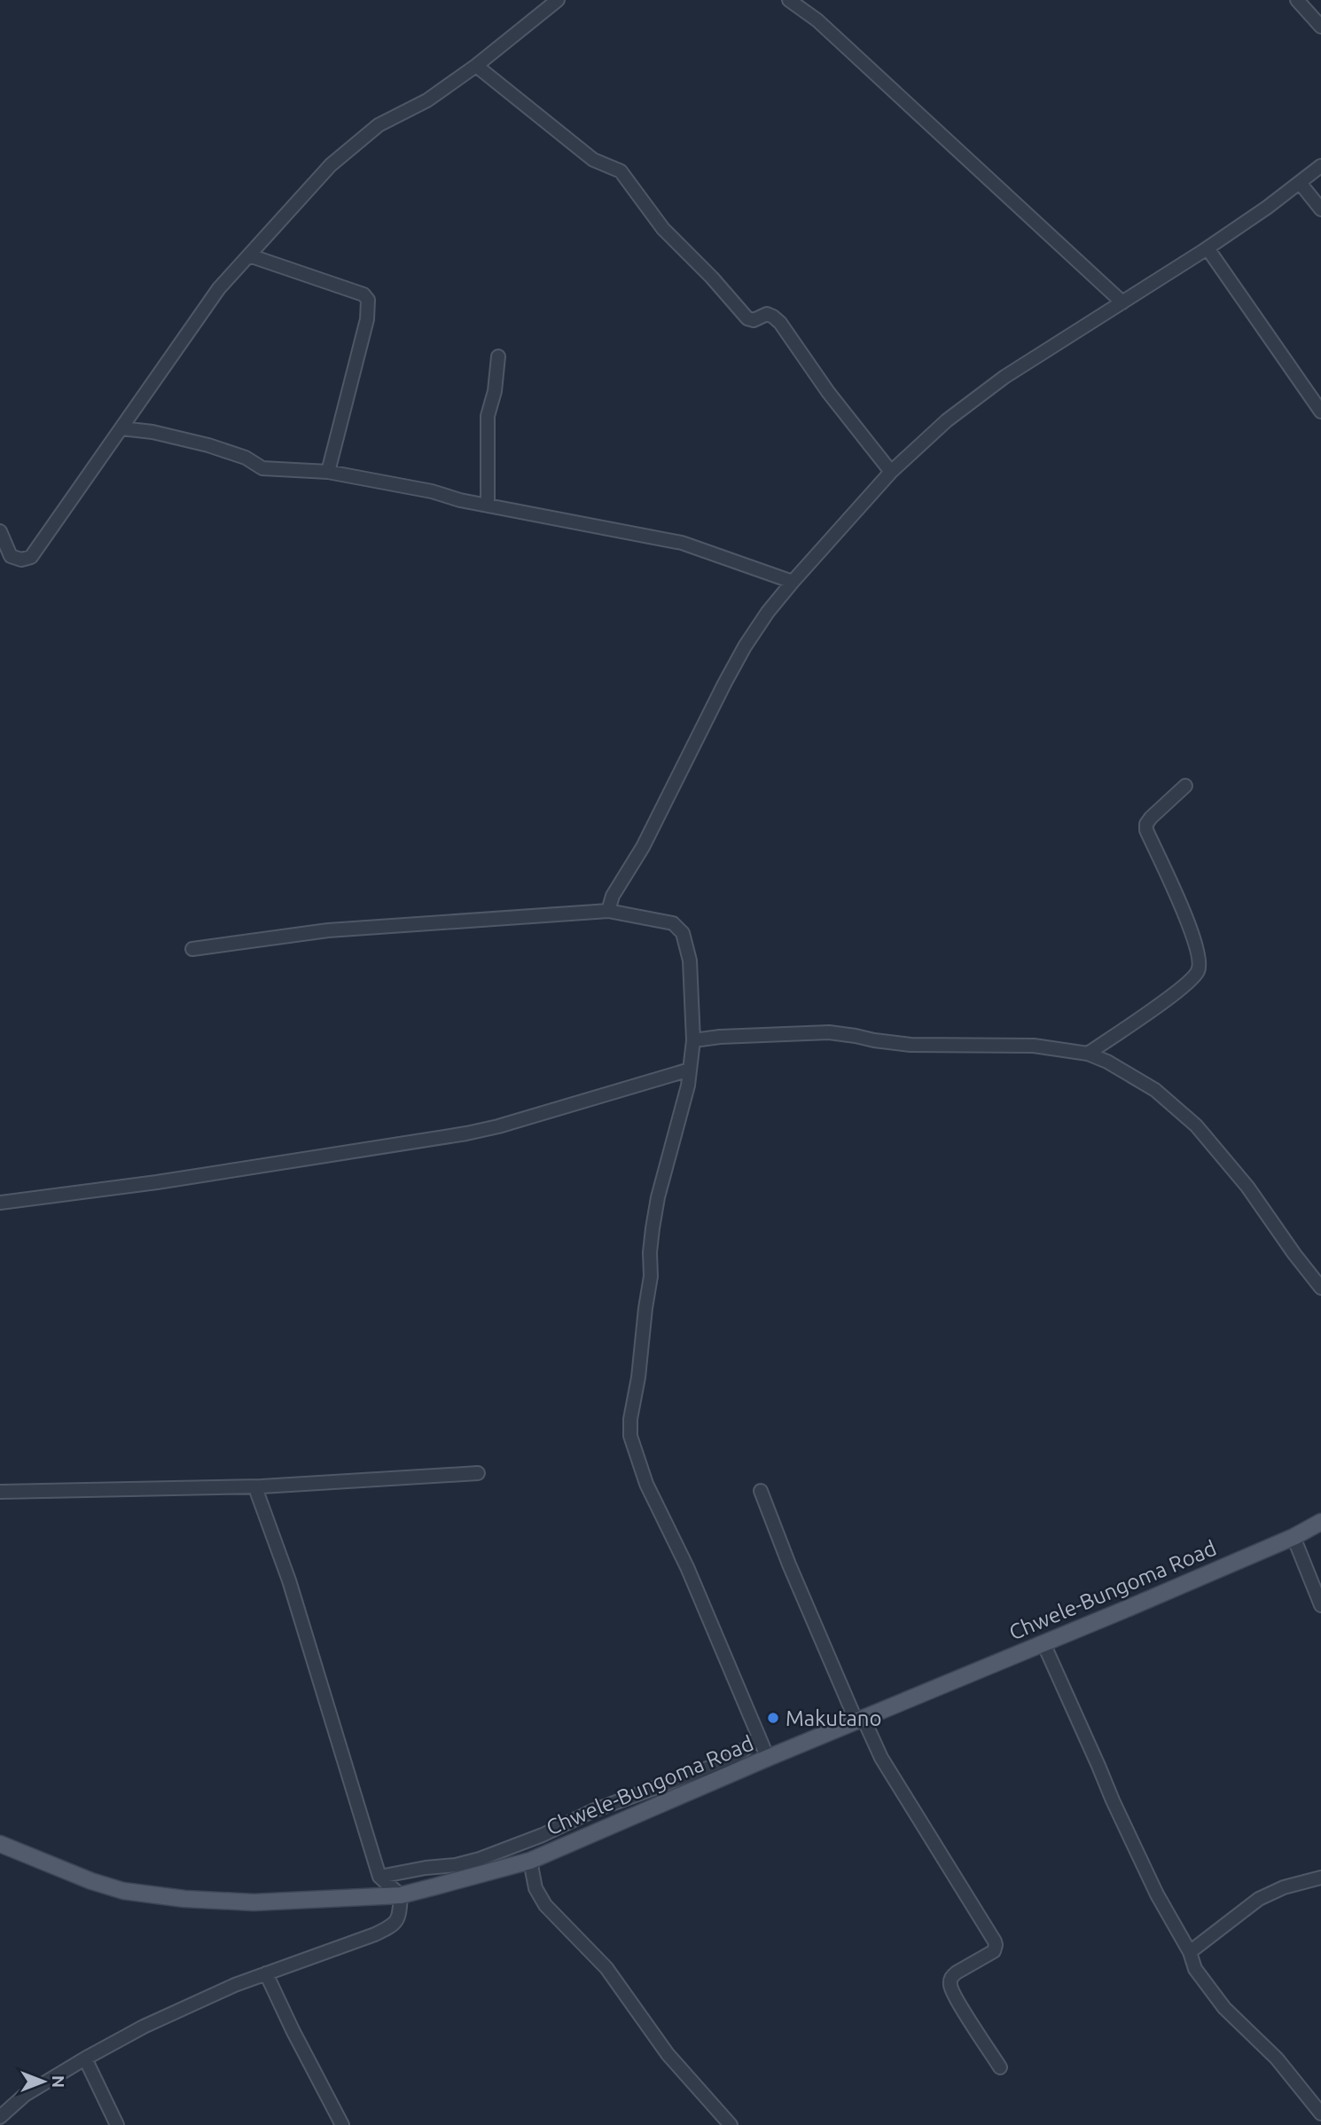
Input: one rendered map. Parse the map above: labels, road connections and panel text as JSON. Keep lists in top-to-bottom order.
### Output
{
  "streets": {
    "main road": ["Chwele-Bungoma Road"]
  },
  "places": ["Makutano"],
  "north": "right"
}
